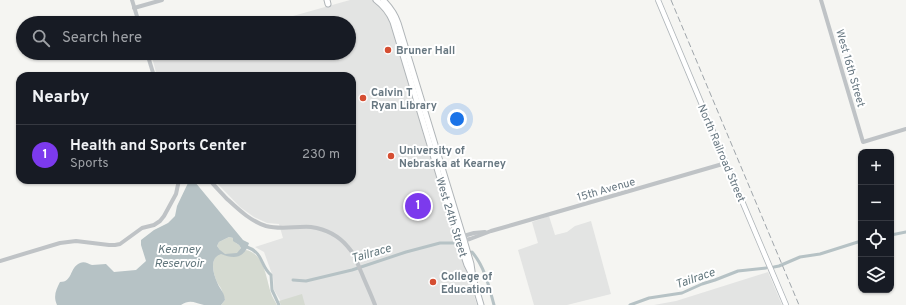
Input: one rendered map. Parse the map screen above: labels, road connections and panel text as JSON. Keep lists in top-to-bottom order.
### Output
{
  "streets": {
    "main road": ["North Railroad Street", "West 24th Street"],
    "street": ["West 16th Street", "15th Avenue"]
  },
  "crossings": [
    ["North Railroad Street", "15th Avenue"],
    ["15th Avenue", "West 24th Street"]
  ],
  "water": ["Kearney Reservoir", "Tailrace"],
  "places": [
    "Bruner Hall",
    "Calvin T Ryan Library",
    "University of Nebraska at Kearney",
    "College of Education"
  ],
  "page": {
    "search": "Search here",
    "heading": "Nearby",
    "list": [
      {
        "mark": "1",
        "name": "Health and Sports Center",
        "note": "Sports",
        "value": "230 m"
      }
    ],
    "map_buttons": ["+", "−"],
    "pins": "1"
  }
}
